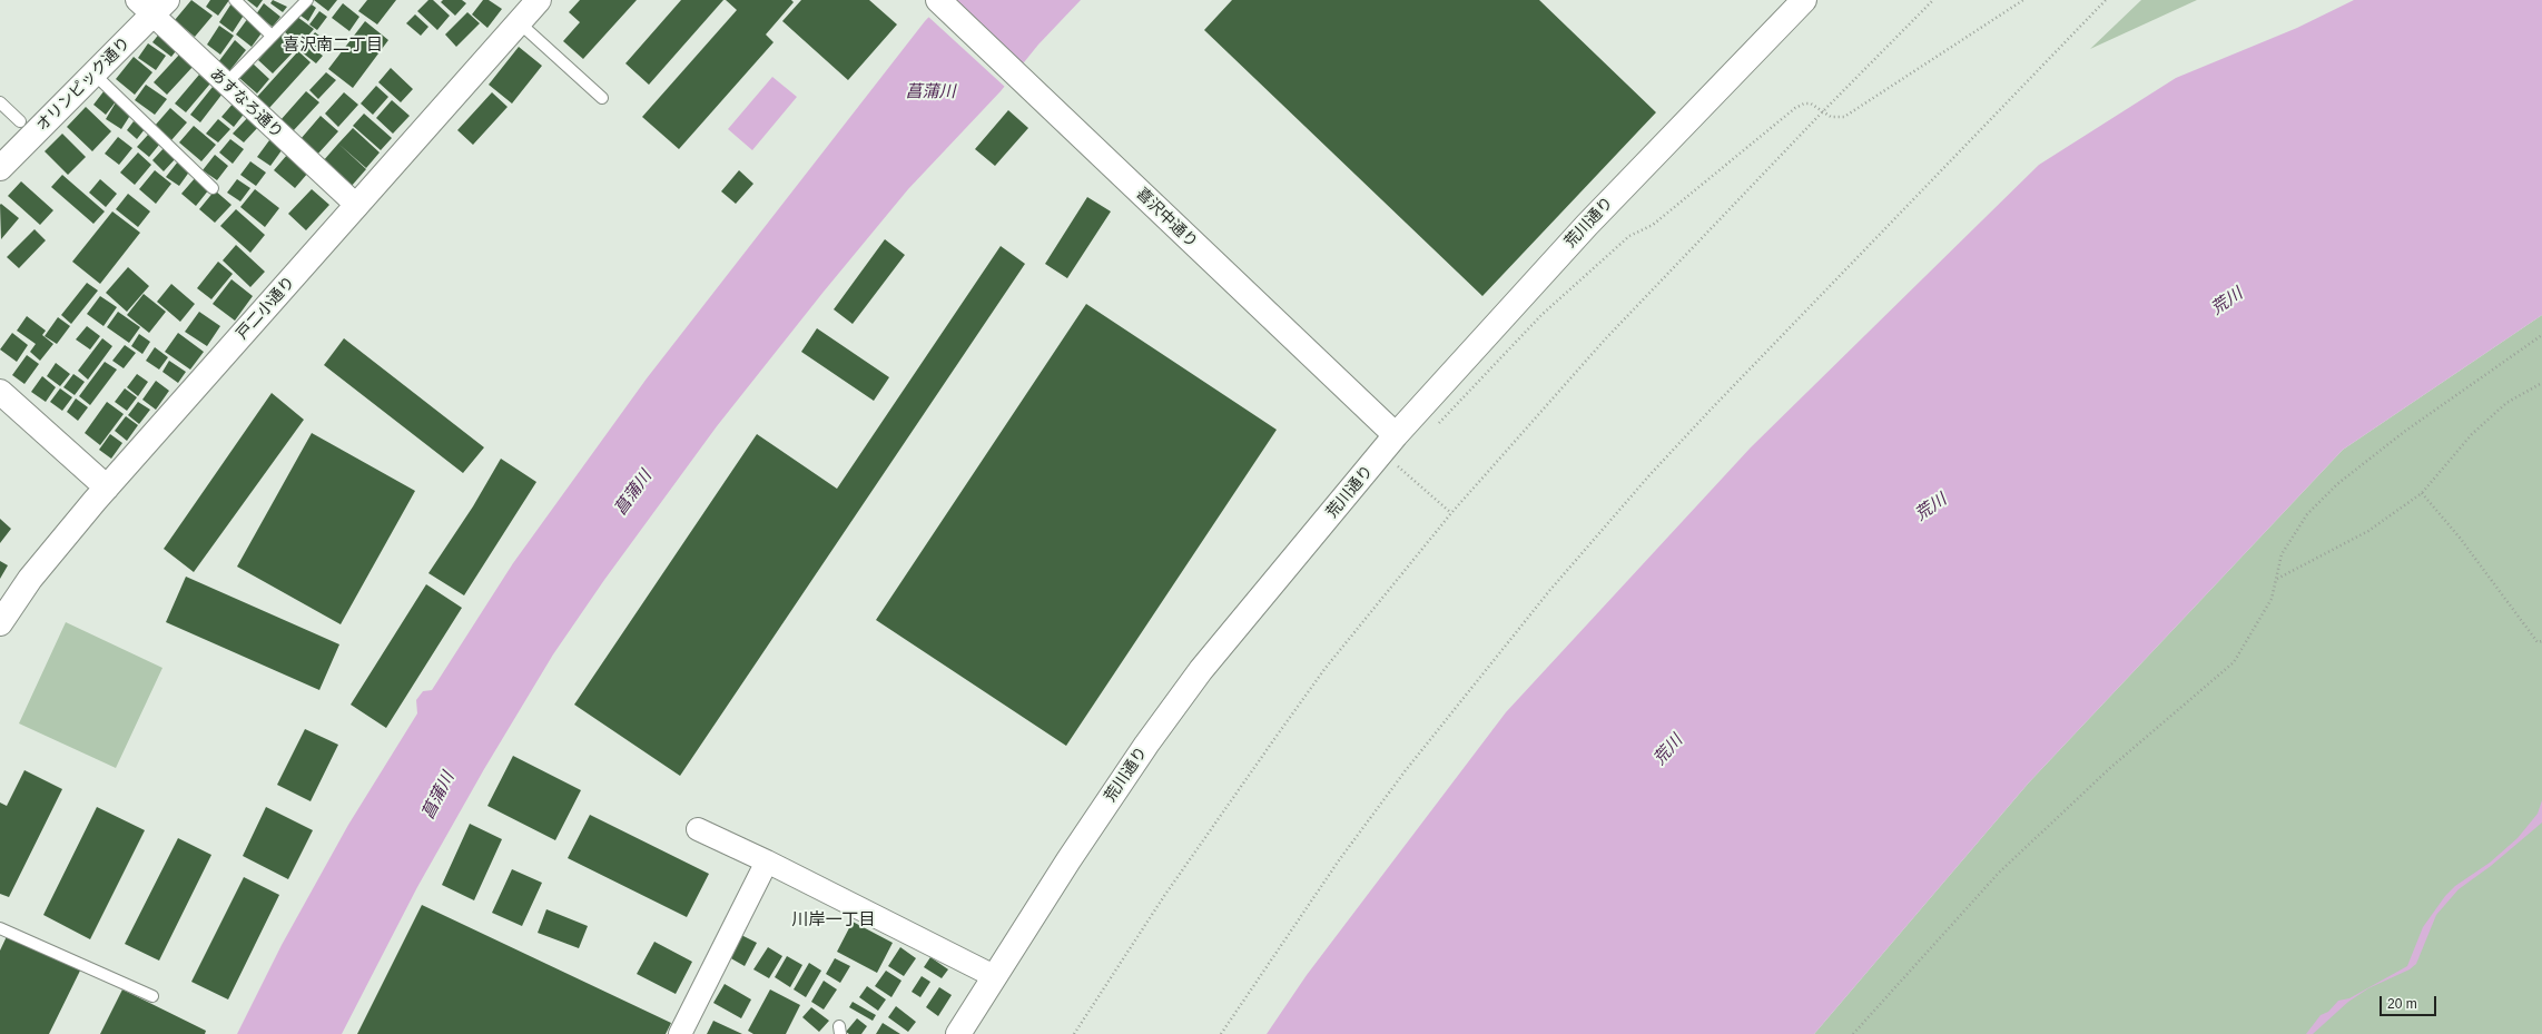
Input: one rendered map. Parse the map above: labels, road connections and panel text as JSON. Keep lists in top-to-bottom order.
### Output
{
  "streets": {
    "street": [
      "オリンピック通り",
      "あすなろ通り",
      "喜沢中通り",
      "荒川通り",
      "戸二小通り"
    ]
  },
  "crossings": [
    ["オリンピック通り", "あすなろ通り"],
    ["あすなろ通り", "戸二小通り"],
    ["喜沢中通り", "荒川通り"]
  ],
  "districts": ["喜沢南二丁目", "川岸一丁目"],
  "water": ["菖蒲川", "荒川"],
  "scale_bar": "20 m"
}
